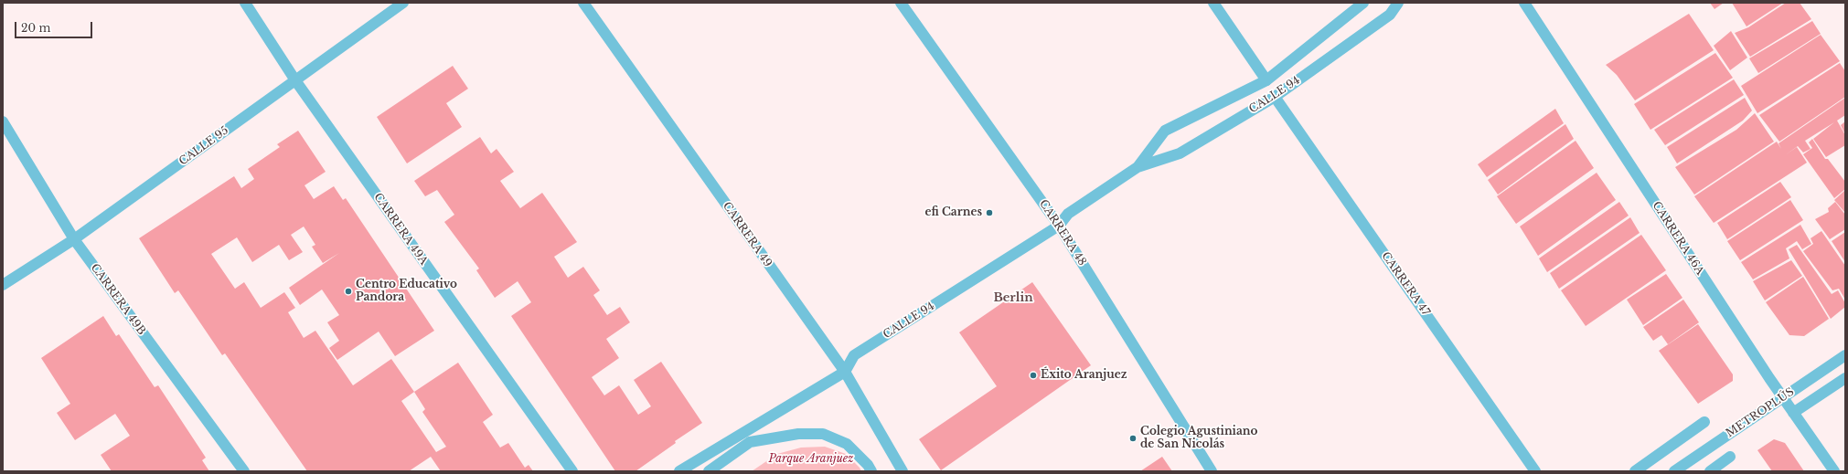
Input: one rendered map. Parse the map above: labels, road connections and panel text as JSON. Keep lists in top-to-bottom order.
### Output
{
  "streets": {
    "street": [
      "CALLE 94",
      "CALLE 95",
      "CARRERA 49A",
      "CARRERA 48",
      "CARRERA 49",
      "CARRERA 46A",
      "CARRERA 47",
      "CARRERA 49B",
      "METROPLÚS"
    ]
  },
  "crossings": [
    ["CALLE 94", "CARRERA 48"],
    ["CALLE 94", "CARRERA 49"],
    ["CALLE 94", "CARRERA 47"],
    ["CALLE 95", "CARRERA 49A"],
    ["CALLE 95", "CARRERA 49B"],
    ["CARRERA 46A", "METROPLÚS"]
  ],
  "districts": ["Berlin"],
  "parks": ["Parque Aranjuez"],
  "places": [
    "efi Carnes",
    "Centro Educativo Pandora",
    "Éxito Aranjuez",
    "Colegio Agustiniano de San Nicolás"
  ],
  "scale_bar": "20 m"
}
